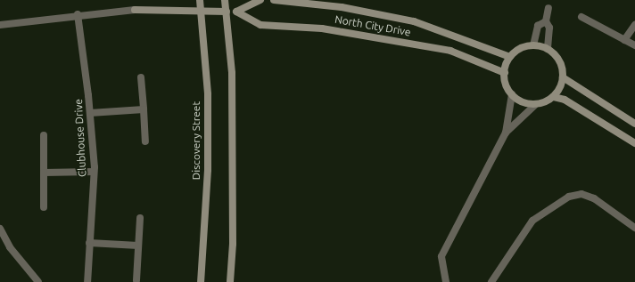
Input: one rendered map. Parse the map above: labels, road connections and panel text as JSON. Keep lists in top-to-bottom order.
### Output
{
  "streets": {
    "street": ["North City Drive", "Clubhouse Drive", "Discovery Street"]
  }
}
